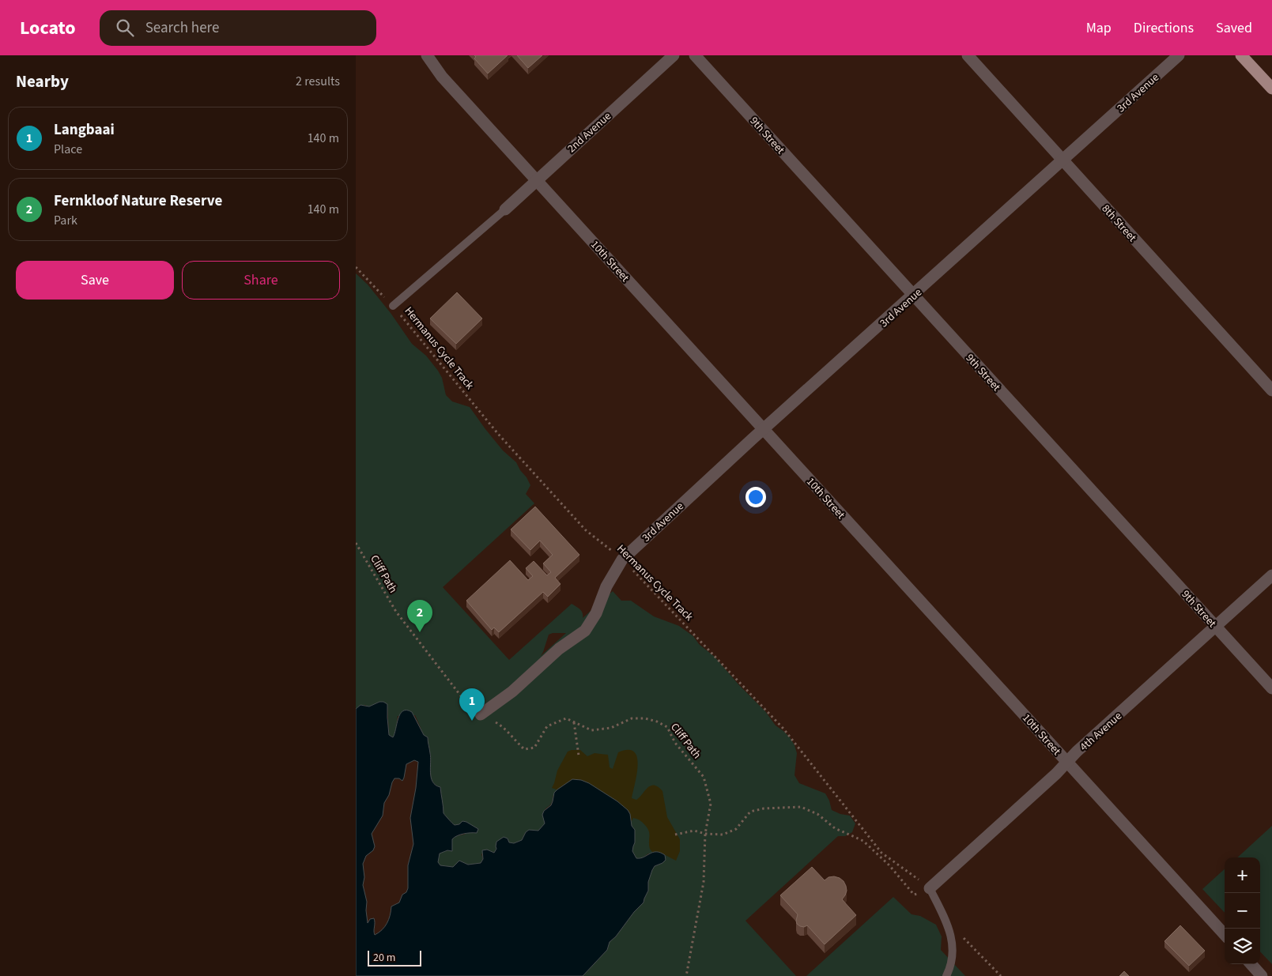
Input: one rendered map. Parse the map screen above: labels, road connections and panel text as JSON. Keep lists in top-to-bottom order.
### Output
{
  "streets": {
    "street": [
      "3rd Avenue",
      "2nd Avenue",
      "9th Street",
      "8th Street",
      "10th Street",
      "4th Avenue"
    ],
    "path": ["Hermanus Cycle Track", "Cliff Path"]
  },
  "crossings": [
    ["3rd Avenue", "9th Street"],
    ["3rd Avenue", "8th Street"],
    ["3rd Avenue", "10th Street"],
    ["3rd Avenue", "Hermanus Cycle Track"],
    ["3rd Avenue", "Cliff Path"],
    ["2nd Avenue", "10th Street"],
    ["9th Street", "4th Avenue"],
    ["10th Street", "4th Avenue"],
    ["Hermanus Cycle Track", "4th Avenue"]
  ],
  "scale_bar": "20 m",
  "page": {
    "header": "Locato",
    "search": "Search here",
    "nav": ["Map", "Directions", "Saved"],
    "heading": ["Nearby", "2 results"],
    "list": [
      {
        "mark": "1",
        "name": "Langbaai",
        "note": "Place",
        "value": "140 m"
      },
      {
        "mark": "2",
        "name": "Fernkloof Nature Reserve",
        "note": "Park",
        "value": "140 m"
      }
    ],
    "buttons": ["Save", "Share"],
    "pins": ["2", "1"],
    "map_buttons": ["+", "−"],
    "scale": "20 m"
  }
}
